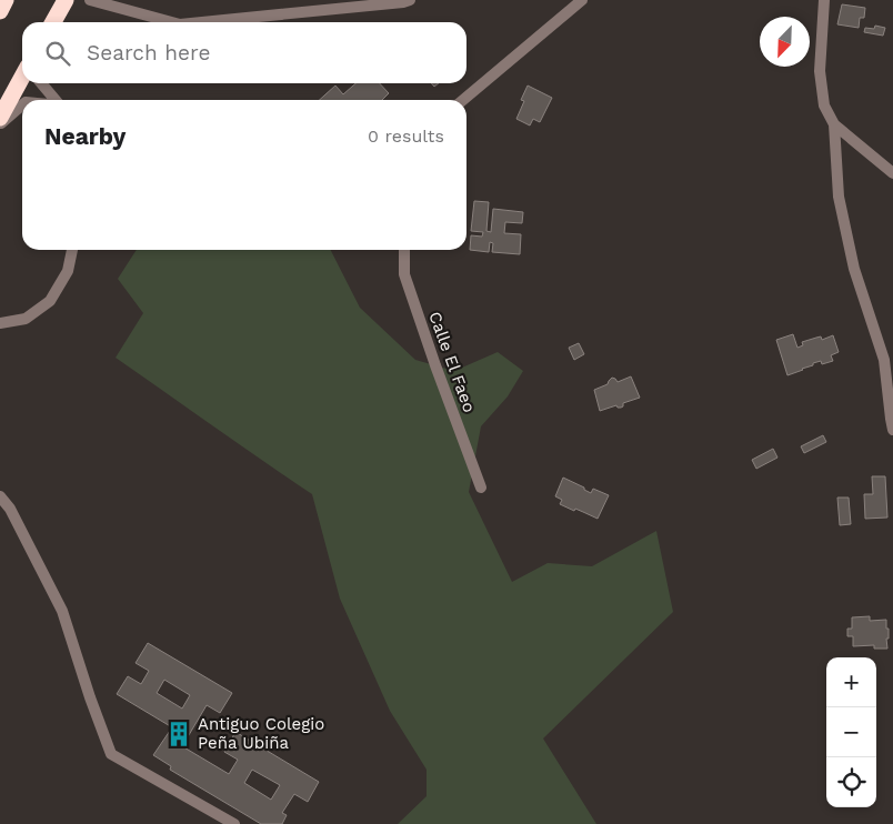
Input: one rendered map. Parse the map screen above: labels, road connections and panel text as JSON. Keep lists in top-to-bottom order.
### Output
{
  "streets": {
    "street": ["Calle El Faeo"]
  },
  "places": {
    "building": ["Antiguo Colegio Peña Ubiña"]
  },
  "north": "bottom left",
  "page": {
    "search": "Search here",
    "heading": ["Nearby", "0 results"],
    "map_buttons": ["+", "−"]
  }
}
